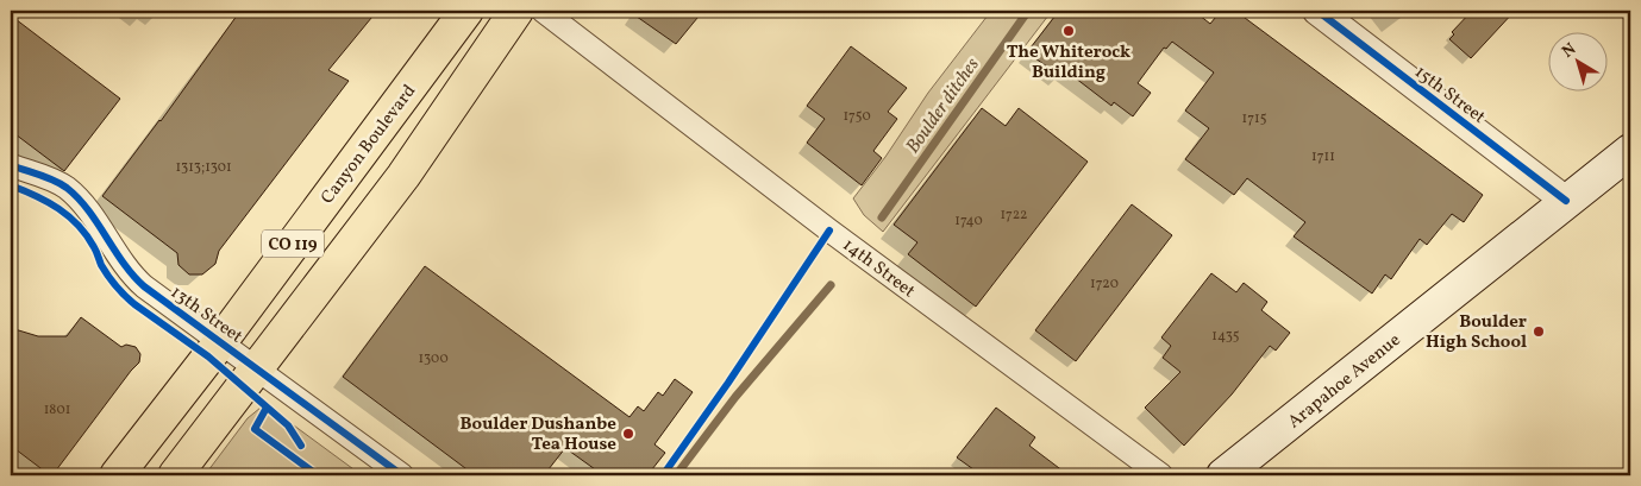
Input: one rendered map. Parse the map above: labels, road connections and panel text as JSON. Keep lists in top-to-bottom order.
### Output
{
  "streets": {
    "main road": ["Canyon Boulevard", "CO 119", "Arapahoe Avenue"],
    "street": ["15th Street", "14th Street", "13th Street"]
  },
  "crossings": [
    ["15th Street", "Arapahoe Avenue"],
    ["Canyon Boulevard", "13th Street"],
    ["CO 119", "13th Street"]
  ],
  "water": ["Boulder ditches"],
  "places": ["The Whiterock Building", "Boulder High School", "Boulder Dushanbe Tea House"],
  "house_numbers": [
    "1750",
    "1715",
    "1711",
    "1313;1301",
    "1722",
    "1740",
    "1720",
    "1435",
    "1300",
    "1801"
  ],
  "north": "top left"
}
